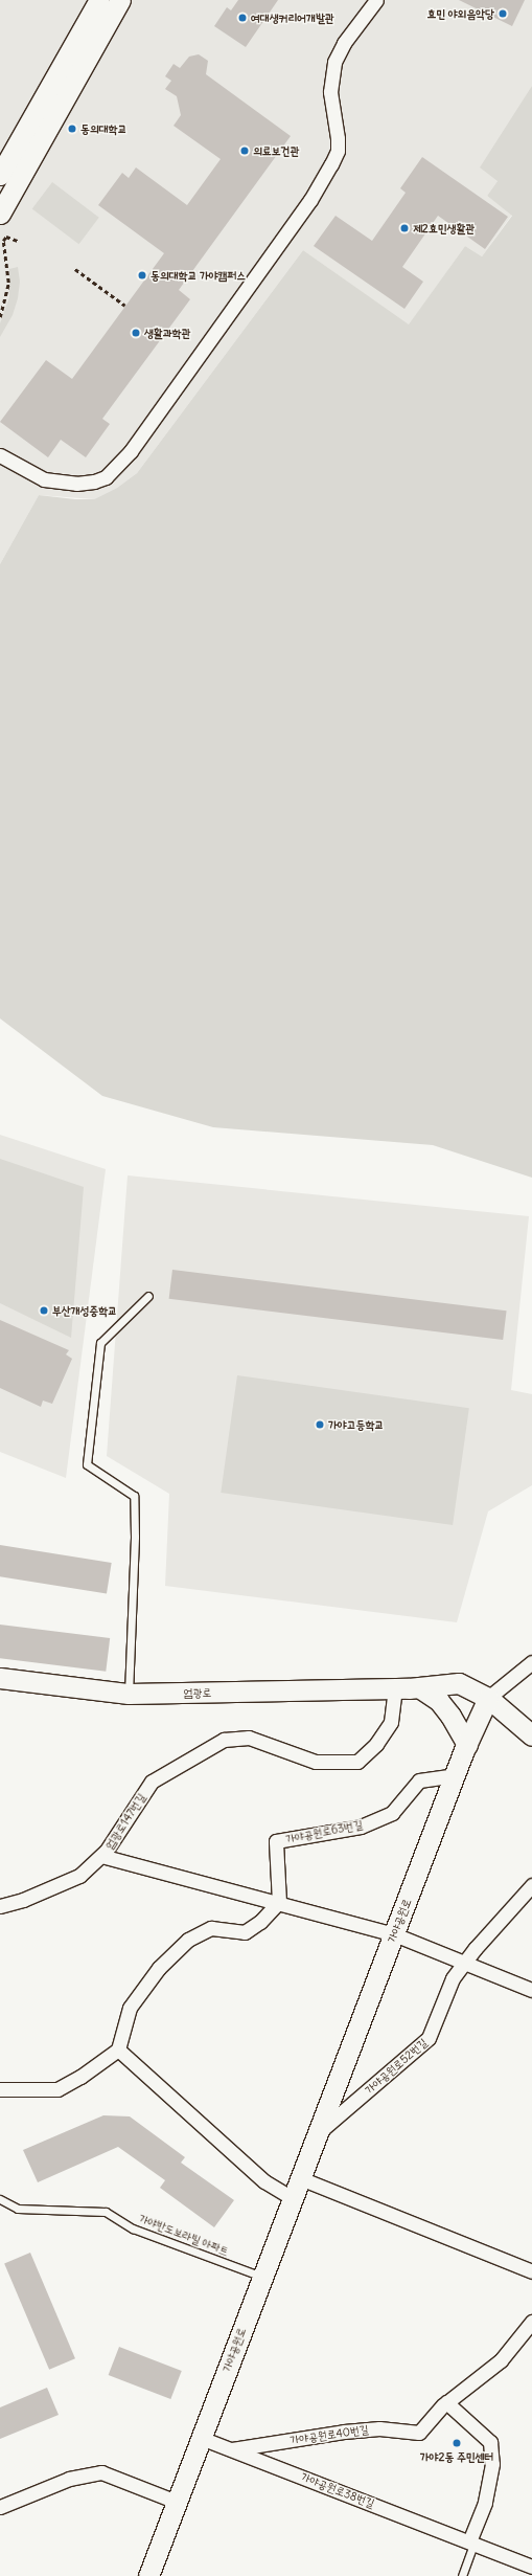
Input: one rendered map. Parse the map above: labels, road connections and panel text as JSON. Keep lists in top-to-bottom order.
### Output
{
  "streets": {
    "main road": ["엄광로", "가야공원로"],
    "street": [
      "엄광로147번길",
      "가야공원로63번길",
      "가야공원로52번길",
      "가야공원로40번길",
      "가야공원로38번길"
    ],
    "lane": ["가야반도보라빌 아파트"]
  },
  "crossings": [
    ["엄광로", "엄광로147번길"],
    ["엄광로", "가야공원로"],
    ["가야공원로63번길", "가야공원로"],
    ["가야공원로", "가야공원로52번길"],
    ["가야공원로", "가야반도보라빌 아파트"],
    ["가야공원로", "가야공원로38번길"],
    ["가야공원로40번길", "가야공원로38번길"]
  ],
  "places": [
    "효민 야외음악당",
    "여대생커리어개발관",
    "동의대학교",
    "의료보건관",
    "제2효민생활관",
    "동의대학교 가야캠퍼스",
    "생활과학관",
    "부산개성중학교",
    "가야고등학교",
    "가야2동 주민센터"
  ]
}
